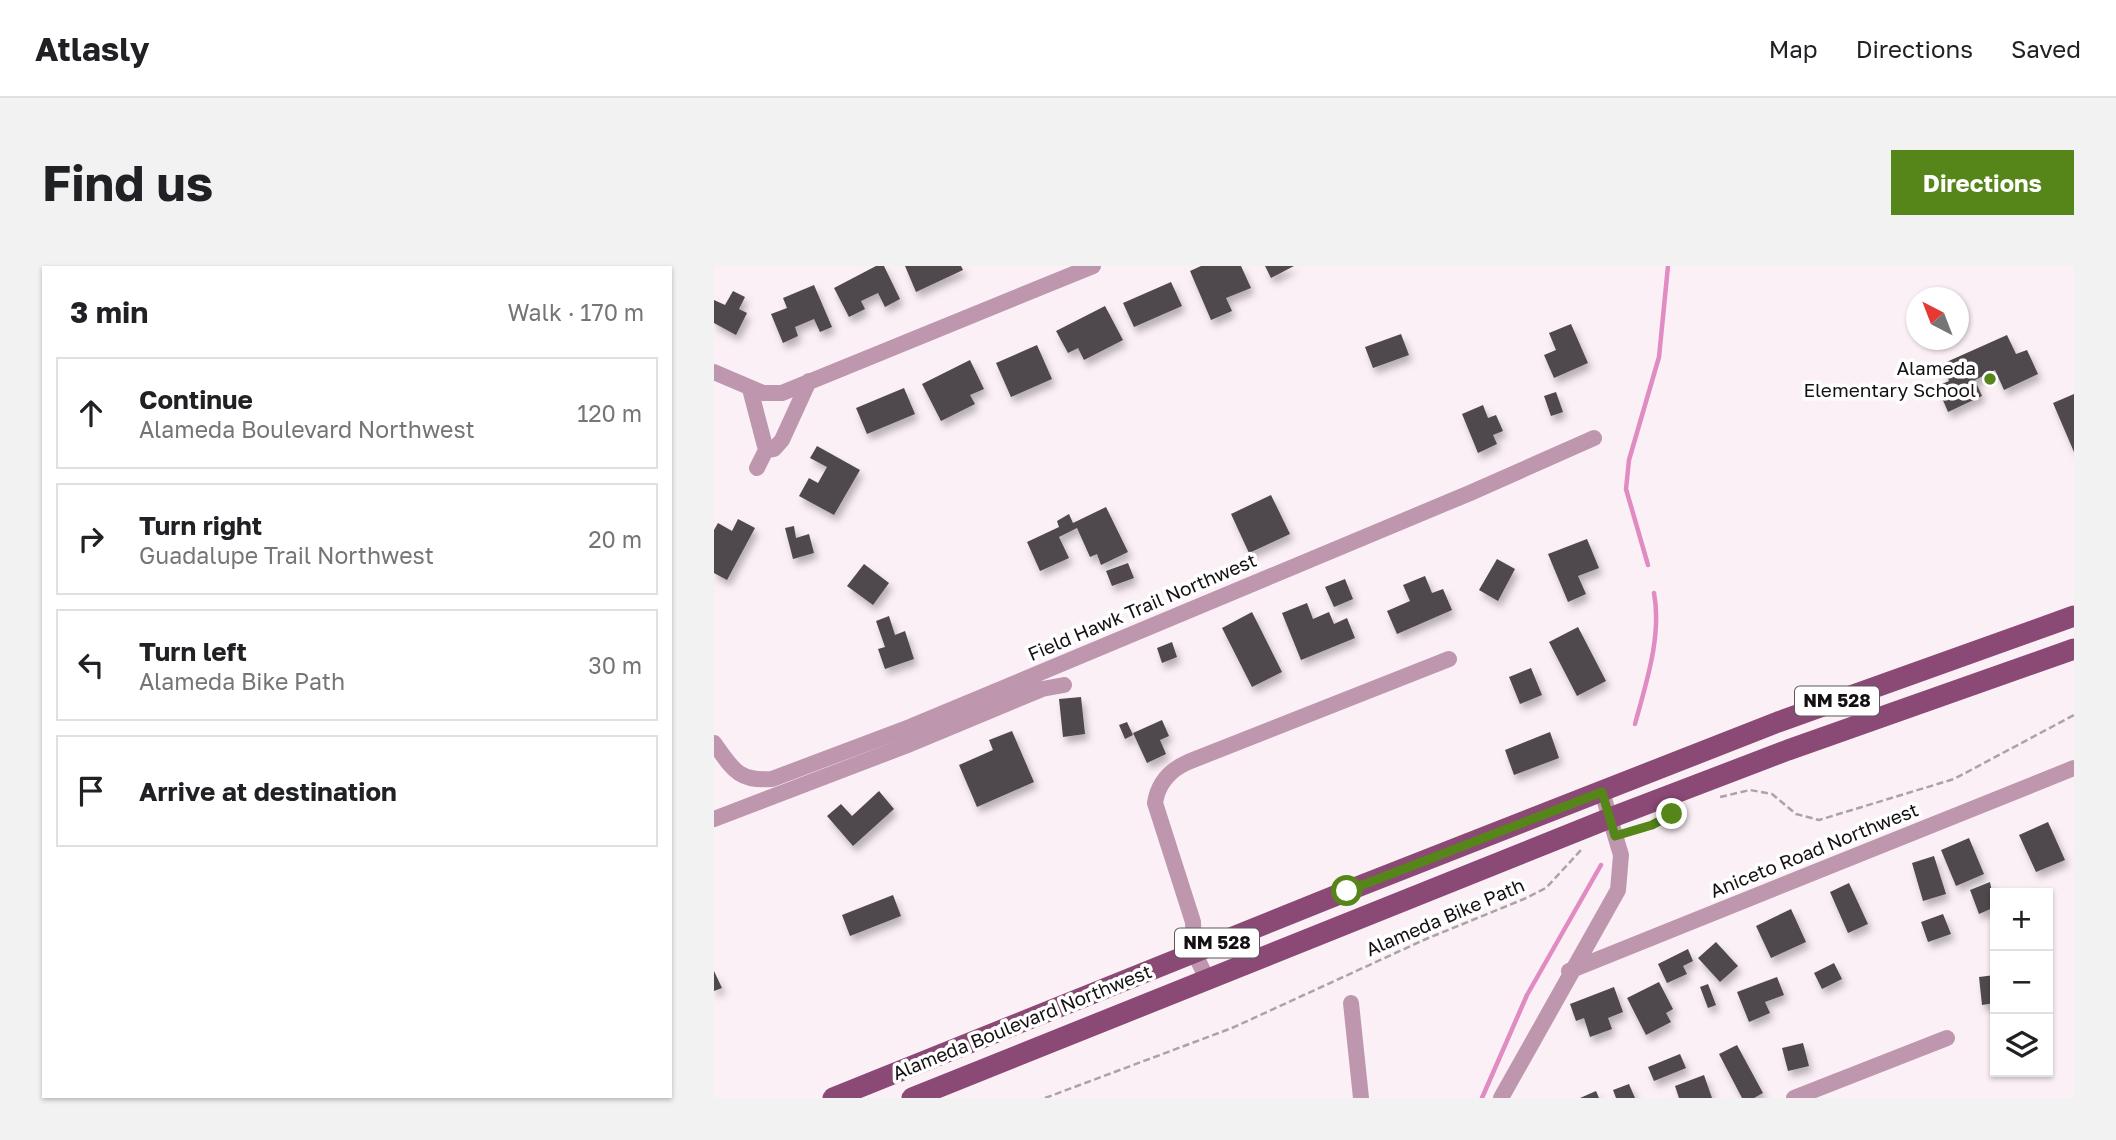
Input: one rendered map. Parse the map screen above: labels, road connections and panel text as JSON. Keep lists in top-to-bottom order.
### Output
{
  "streets": {
    "main road": ["NM 528", "Alameda Boulevard Northwest"],
    "street": ["Field Hawk Trail Northwest", "Aniceto Road Northwest"],
    "path": ["Alameda Bike Path"]
  },
  "places": ["Alameda Elementary School"],
  "north": "top left",
  "page": {
    "header": "Atlasly",
    "nav": ["Map", "Directions", "Saved"],
    "buttons": "Directions",
    "title": "Find us",
    "heading": ["3 min", "Walk · 170 m"],
    "list": [
      ["Continue", "Alameda Boulevard Northwest", "120 m"],
      ["Turn right", "Guadalupe Trail Northwest", "20 m"],
      ["Turn left", "Alameda Bike Path", "30 m"],
      "Arrive at destination"
    ],
    "map_buttons": ["+", "−"]
  }
}
